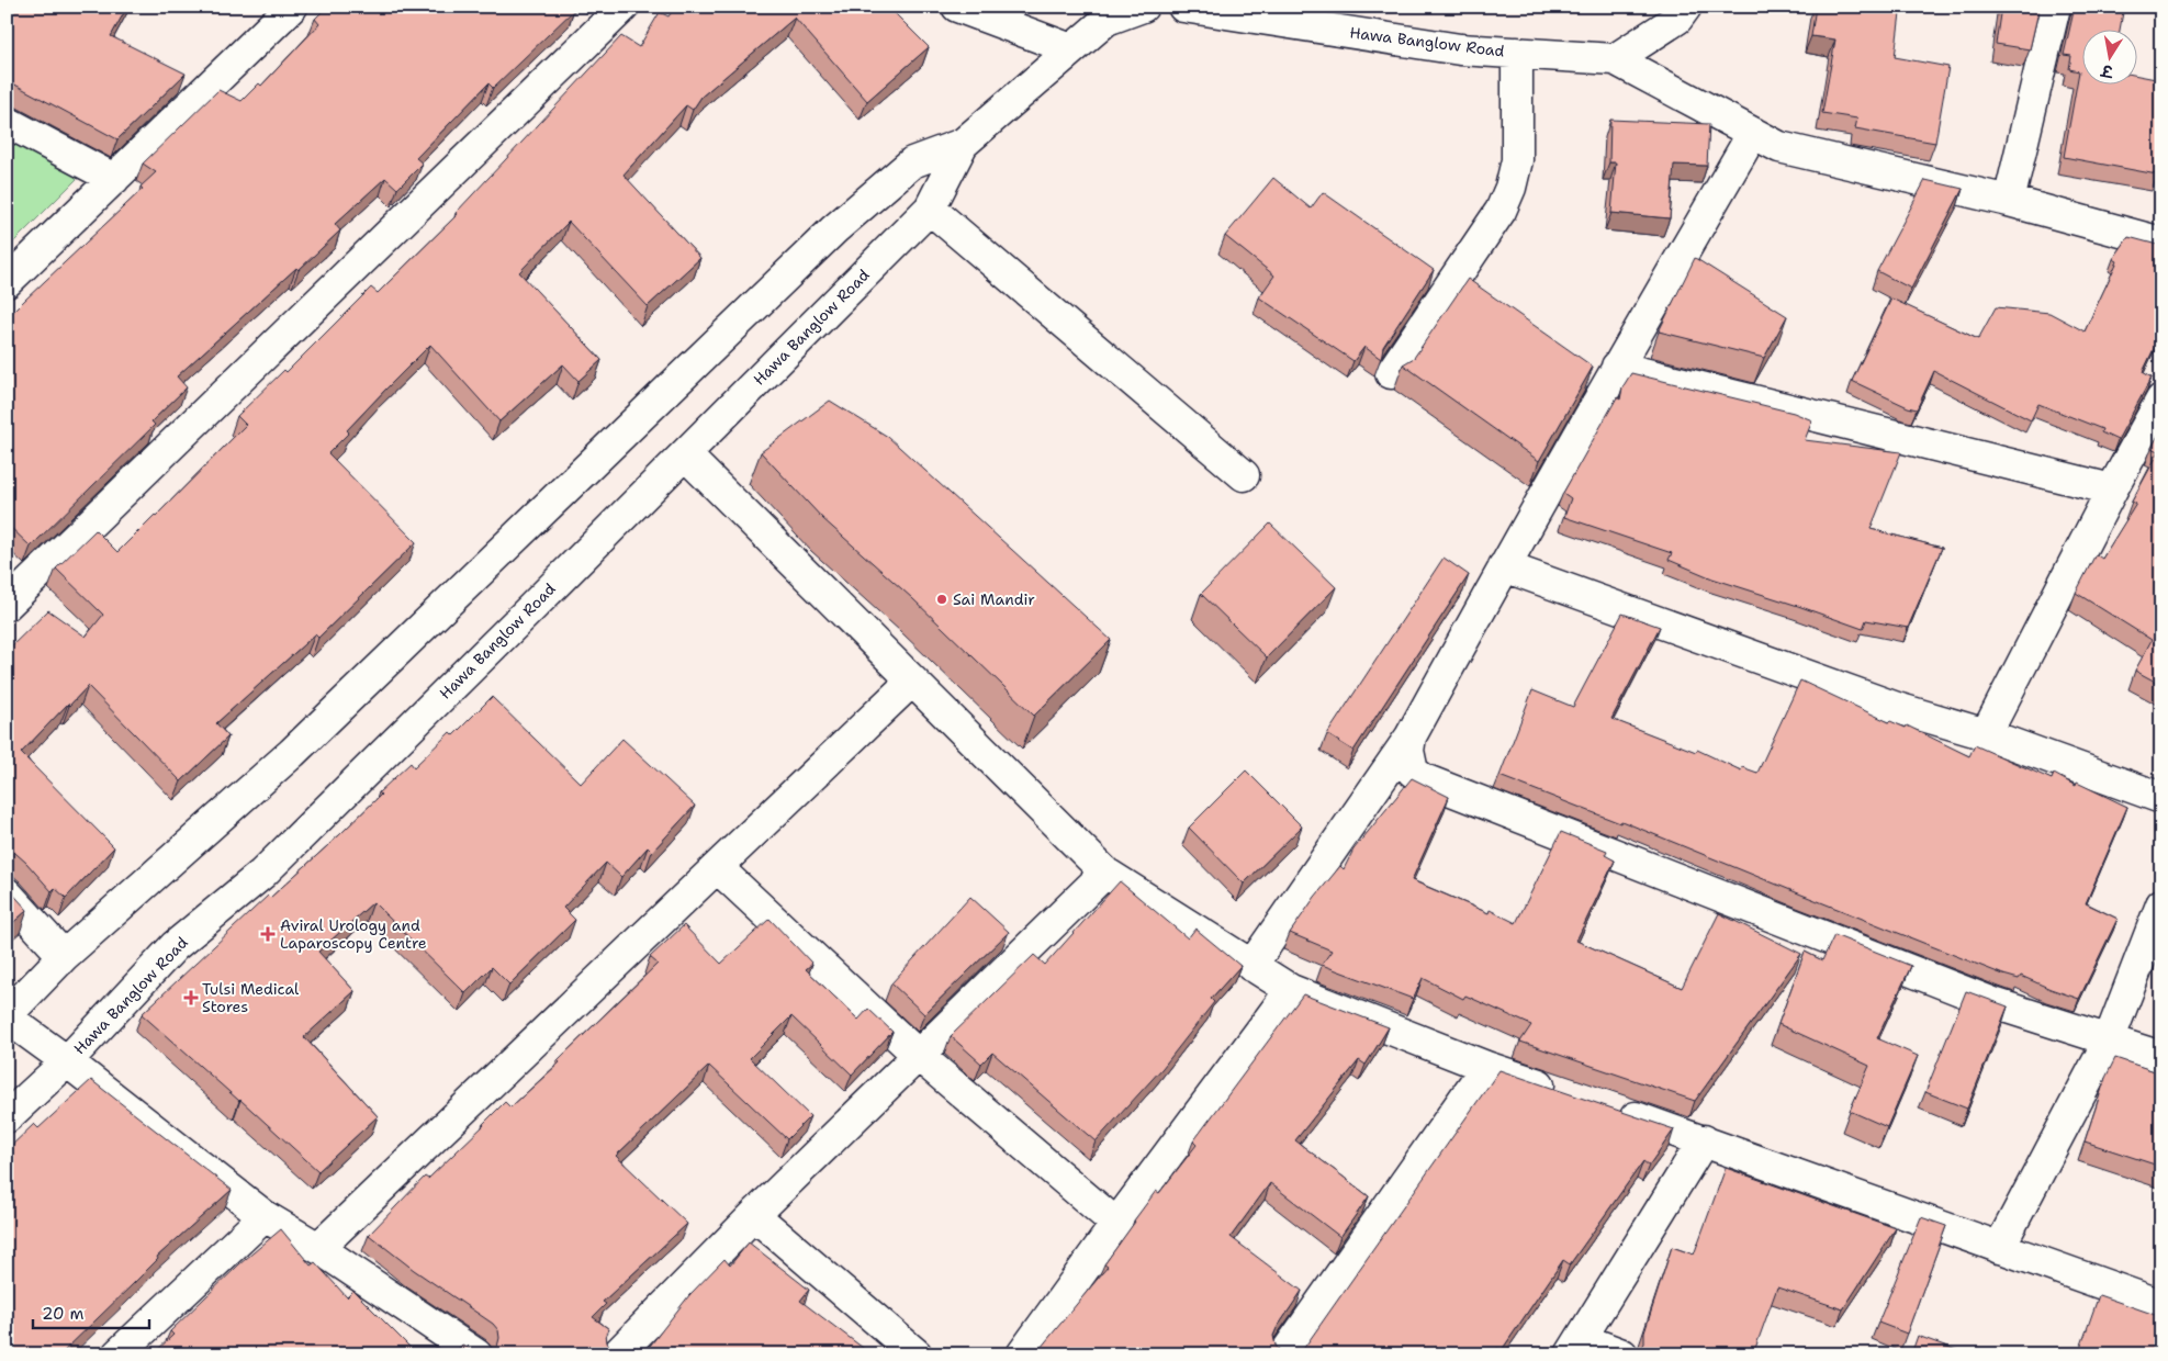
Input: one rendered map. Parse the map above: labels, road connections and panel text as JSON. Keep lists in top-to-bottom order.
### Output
{
  "streets": {
    "street": ["Hawa Banglow Road"]
  },
  "places": {
    "other": ["Sai Mandir"],
    "health": ["Aviral Urology and Laparoscopy Centre", "Tulsi Medical Stores"]
  },
  "scale_bar": "20 m",
  "north": "bottom"
}
